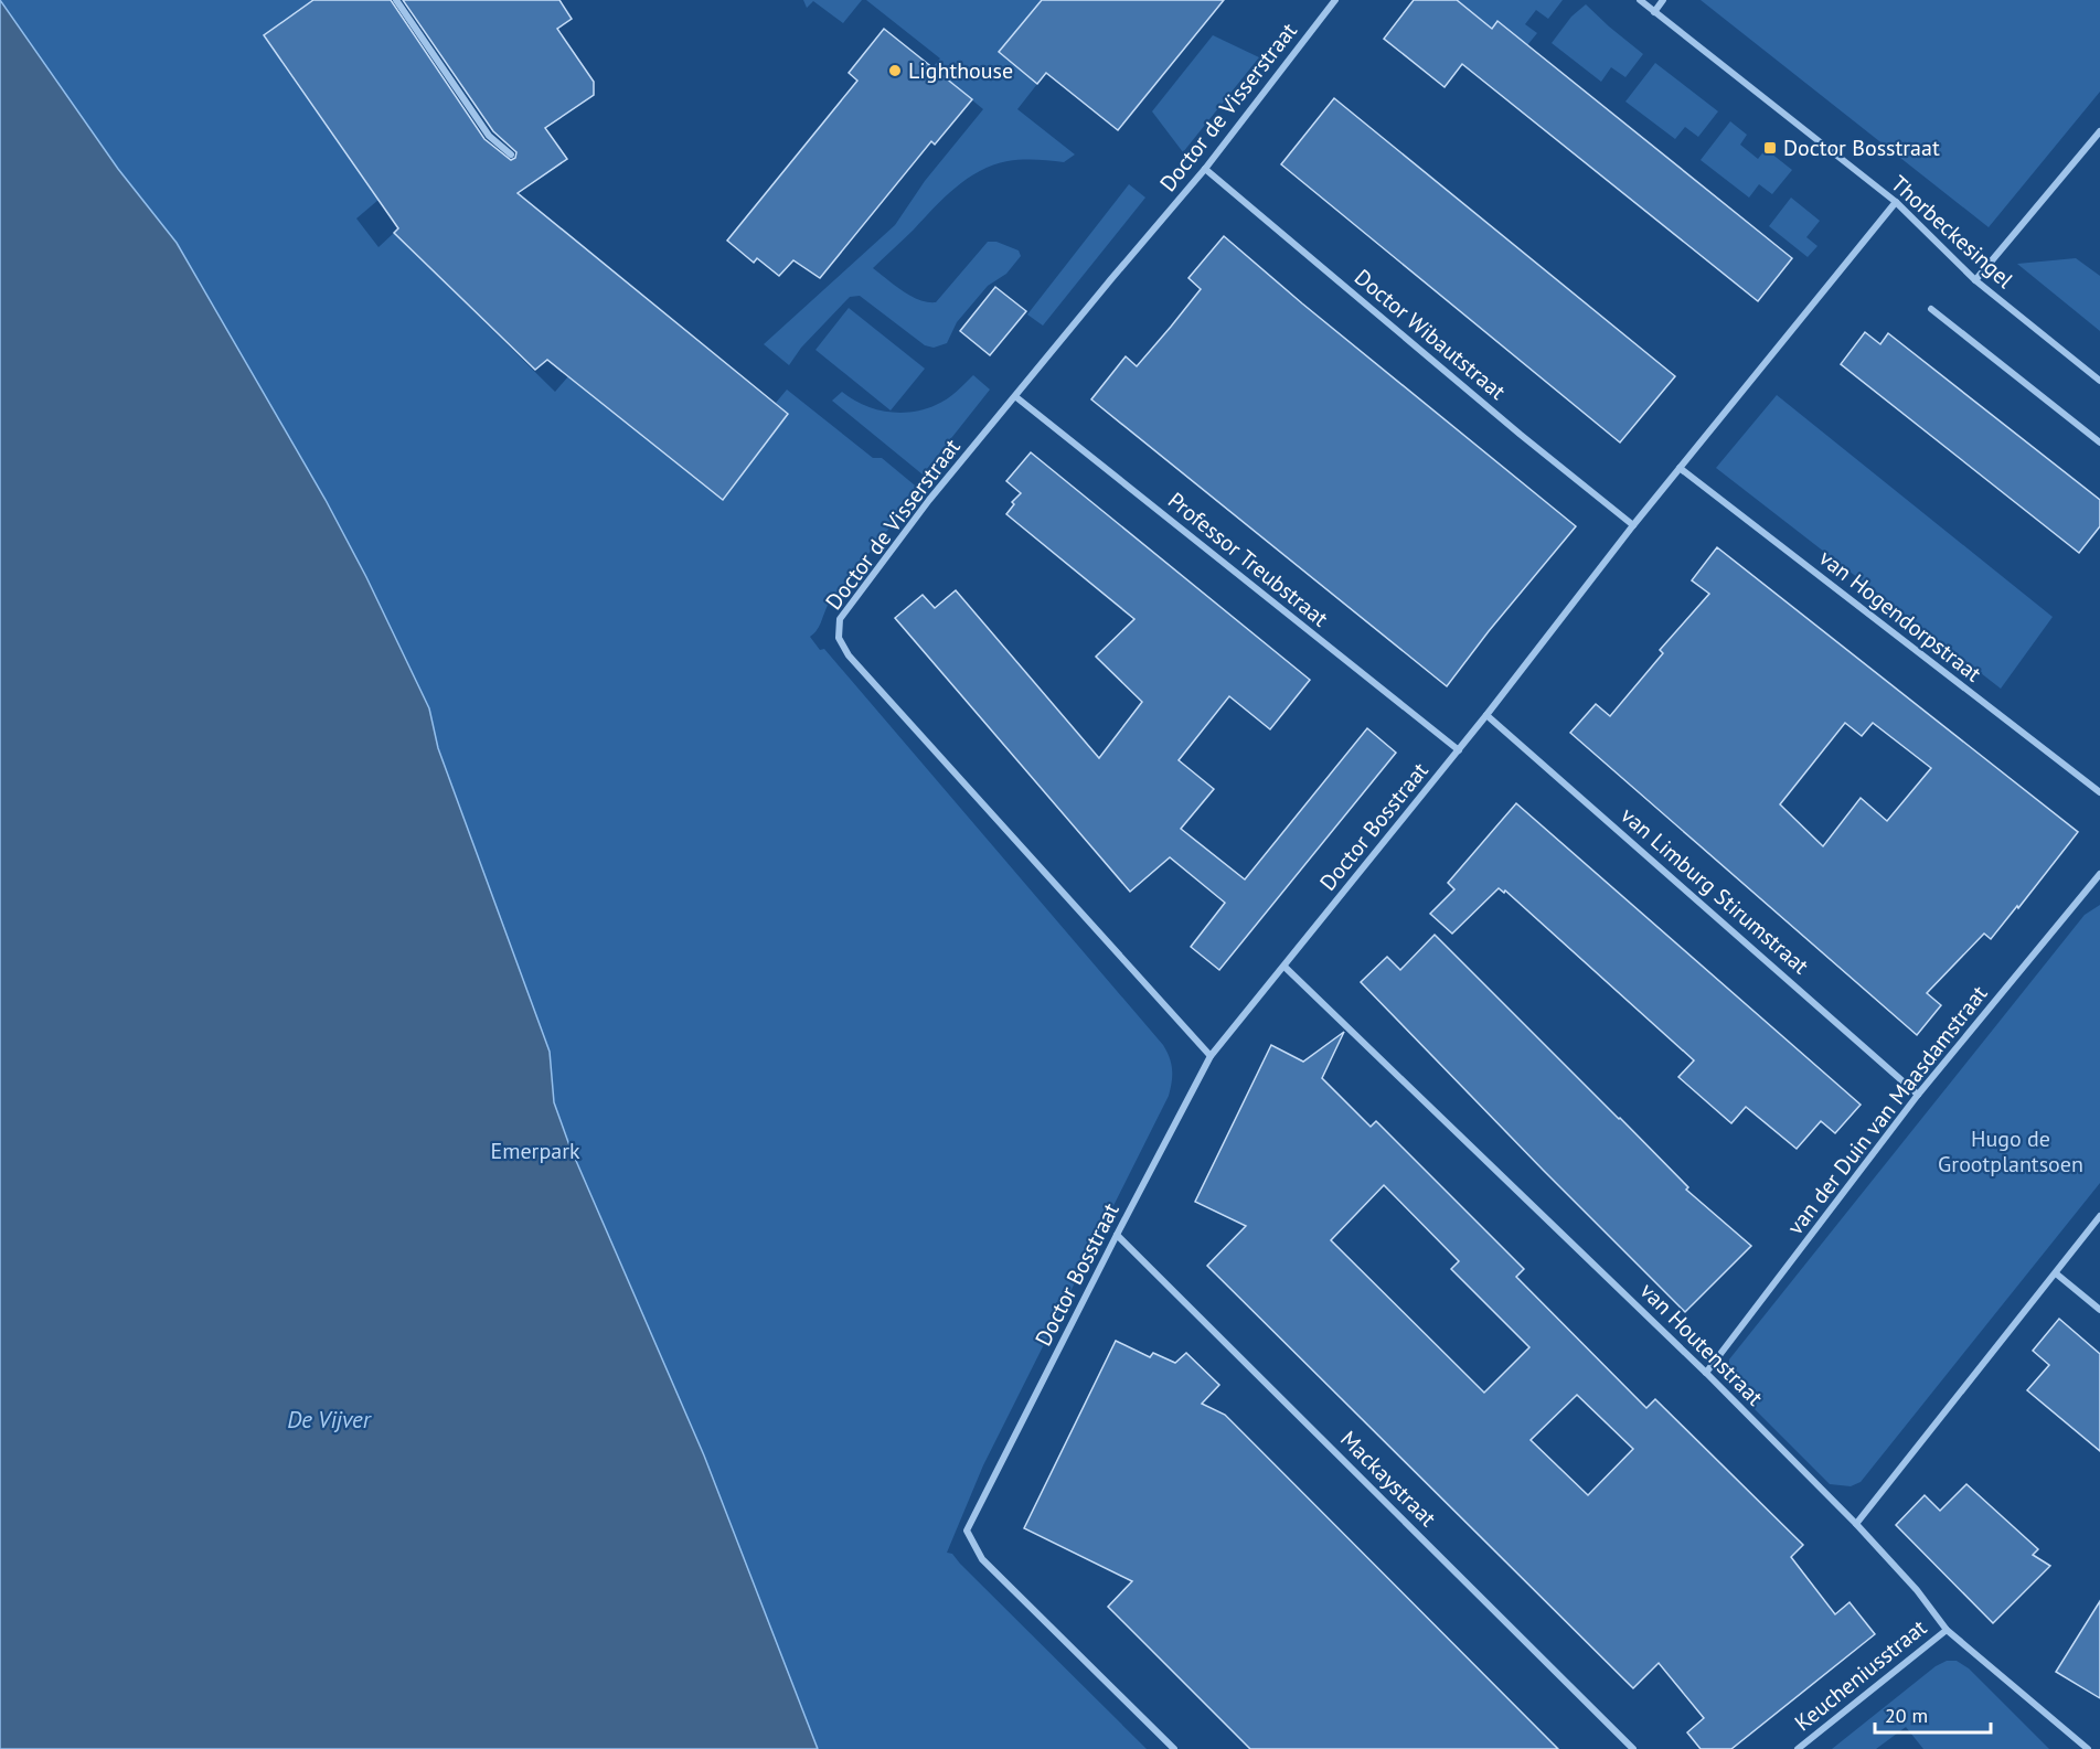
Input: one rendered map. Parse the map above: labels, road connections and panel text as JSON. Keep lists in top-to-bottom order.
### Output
{
  "streets": {
    "street": [
      "Doctor de Visserstraat",
      "Thorbeckesingel",
      "Doctor Wibautstraat",
      "Professor Treubstraat",
      "van Hogendorpstraat",
      "Doctor Bosstraat",
      "van Limburg Stirumstraat",
      "van der Duin van Maasdamstraat",
      "van Houtenstraat",
      "Mackaystraat",
      "Keucheniusstraat"
    ]
  },
  "crossings": [
    ["Doctor de Visserstraat", "Doctor Wibautstraat"],
    ["Doctor de Visserstraat", "Professor Treubstraat"],
    ["Doctor de Visserstraat", "Doctor Bosstraat"],
    ["Thorbeckesingel", "Doctor Bosstraat"],
    ["Doctor Wibautstraat", "Doctor Bosstraat"],
    ["Professor Treubstraat", "Doctor Bosstraat"],
    ["van Hogendorpstraat", "Doctor Bosstraat"],
    ["Doctor Bosstraat", "van Limburg Stirumstraat"],
    ["Doctor Bosstraat", "van Houtenstraat"],
    ["Doctor Bosstraat", "Mackaystraat"],
    ["van Limburg Stirumstraat", "van der Duin van Maasdamstraat"],
    ["van der Duin van Maasdamstraat", "van Houtenstraat"],
    ["van Houtenstraat", "Keucheniusstraat"]
  ],
  "water": ["De Vijver"],
  "parks": ["Hugo de Grootplantsoen", "Emerpark"],
  "places": {
    "other": ["Lighthouse"],
    "transit": ["Doctor Bosstraat"]
  },
  "scale_bar": "20 m"
}
